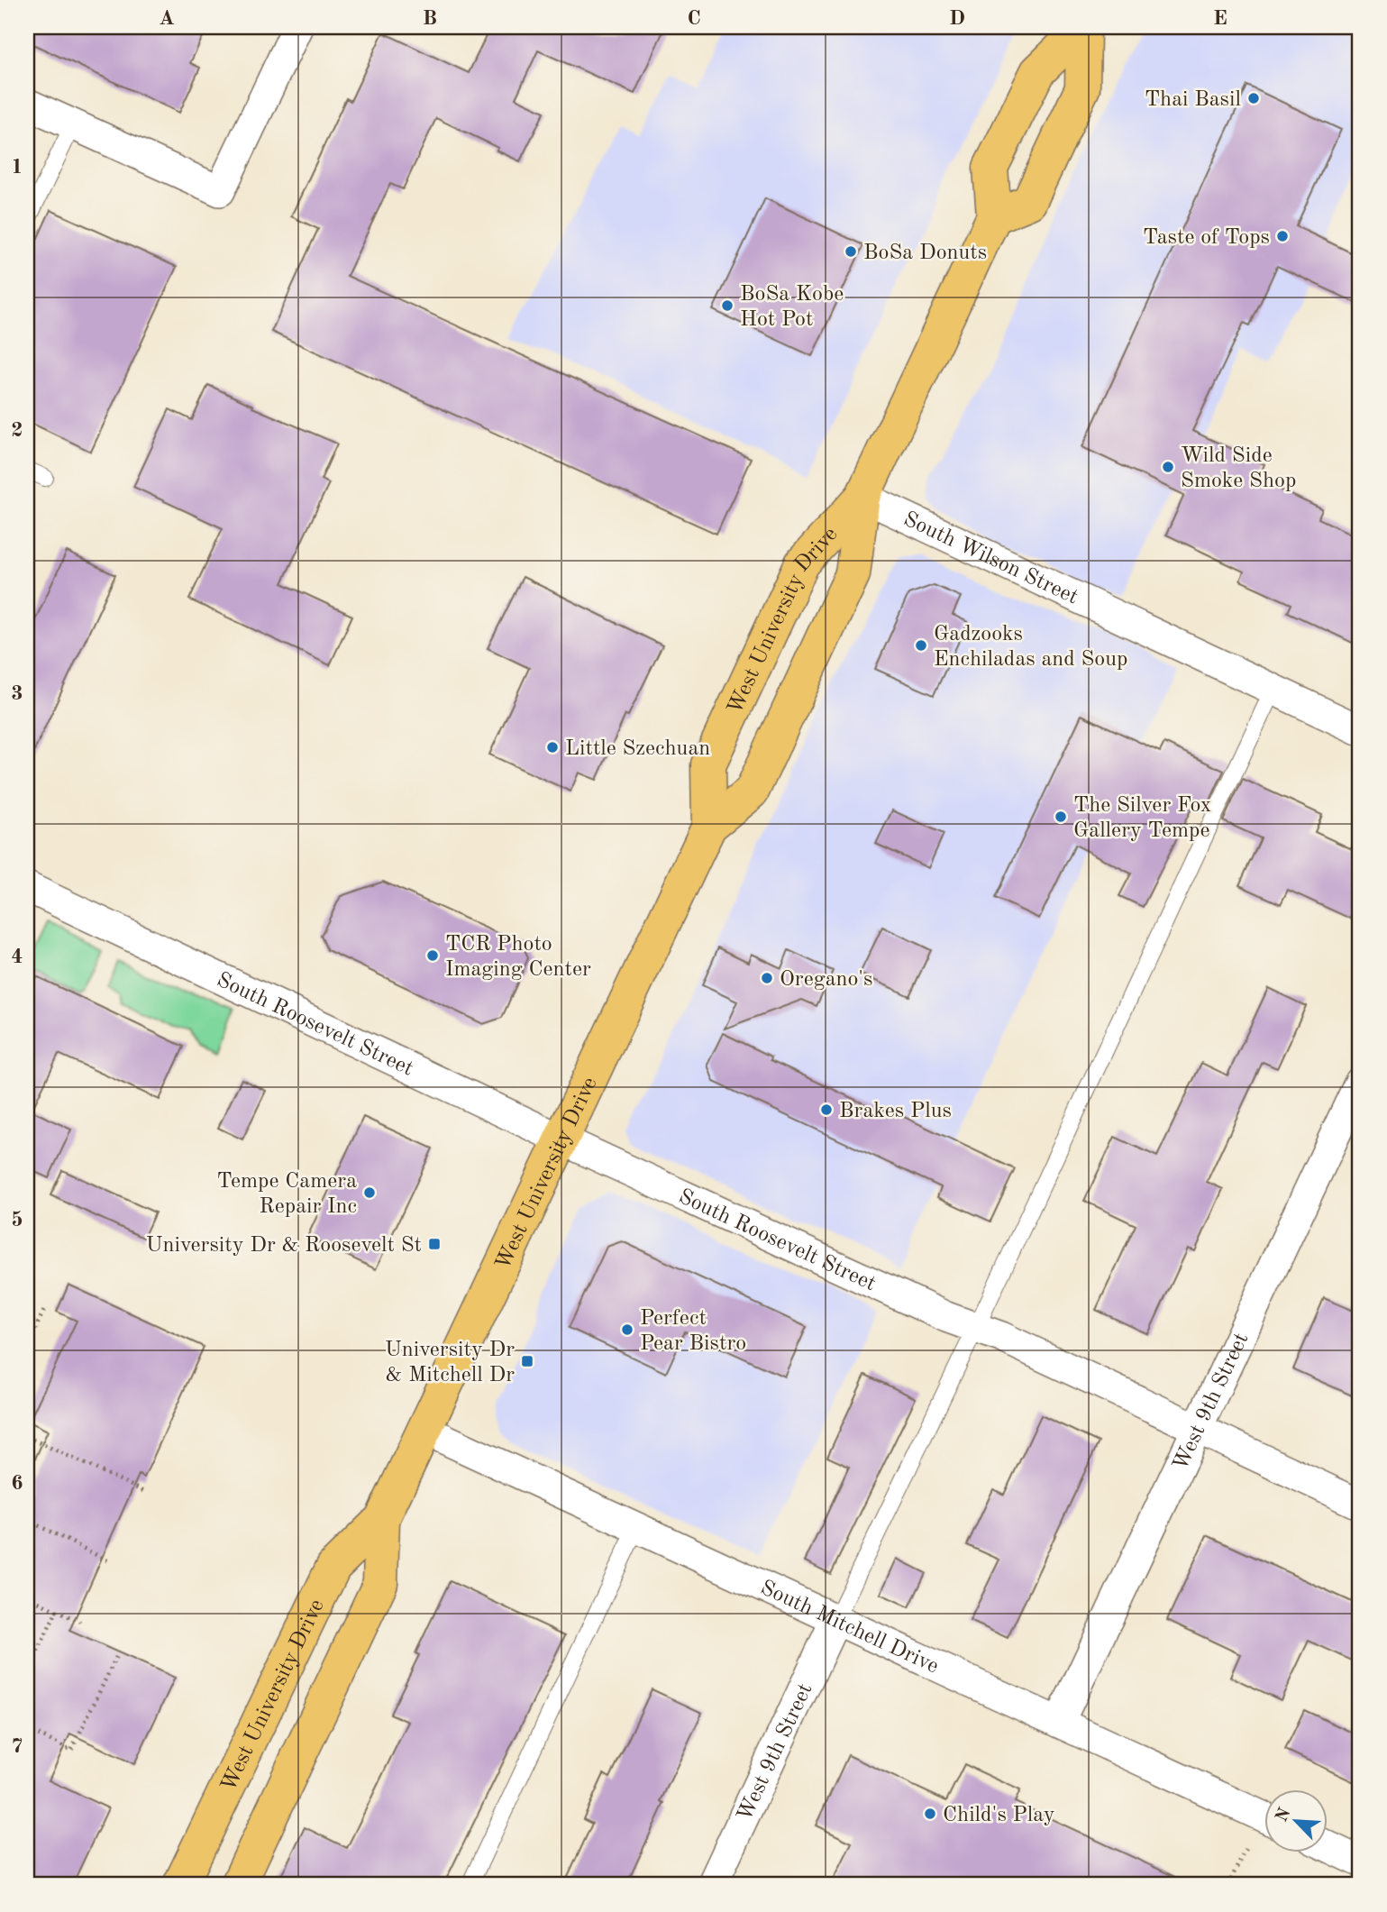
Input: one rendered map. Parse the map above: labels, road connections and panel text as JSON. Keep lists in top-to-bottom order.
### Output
{
  "streets": {
    "main road": ["West University Drive"],
    "street": [
      "South Wilson Street",
      "South Roosevelt Street",
      "West 9th Street",
      "South Mitchell Drive"
    ]
  },
  "crossings": [
    ["South Wilson Street", "West University Drive"],
    ["West University Drive", "South Roosevelt Street"],
    ["West University Drive", "South Mitchell Drive"],
    ["South Roosevelt Street", "West 9th Street"],
    ["West 9th Street", "South Mitchell Drive"]
  ],
  "places": {
    "other": [
      "Thai Basil",
      "Taste of Tops",
      "BoSa Donuts",
      "BoSa Kobe Hot Pot",
      "Wild Side Smoke Shop",
      "Gadzooks Enchiladas and Soup",
      "Little Szechuan",
      "The Silver Fox Gallery Tempe",
      "TCR Photo Imaging Center",
      "Oregano's",
      "Brakes Plus",
      "Tempe Camera Repair Inc",
      "Perfect Pear Bistro",
      "Child's Play"
    ],
    "transit": ["University Dr & Roosevelt St", "University Dr & Mitchell Dr"]
  },
  "north": "top left",
  "grid": {
    "columns": [
      "A",
      "B",
      "C",
      "D",
      "E"
    ],
    "rows": [
      "1",
      "2",
      "3",
      "4",
      "5",
      "6",
      "7"
    ]
  }
}
